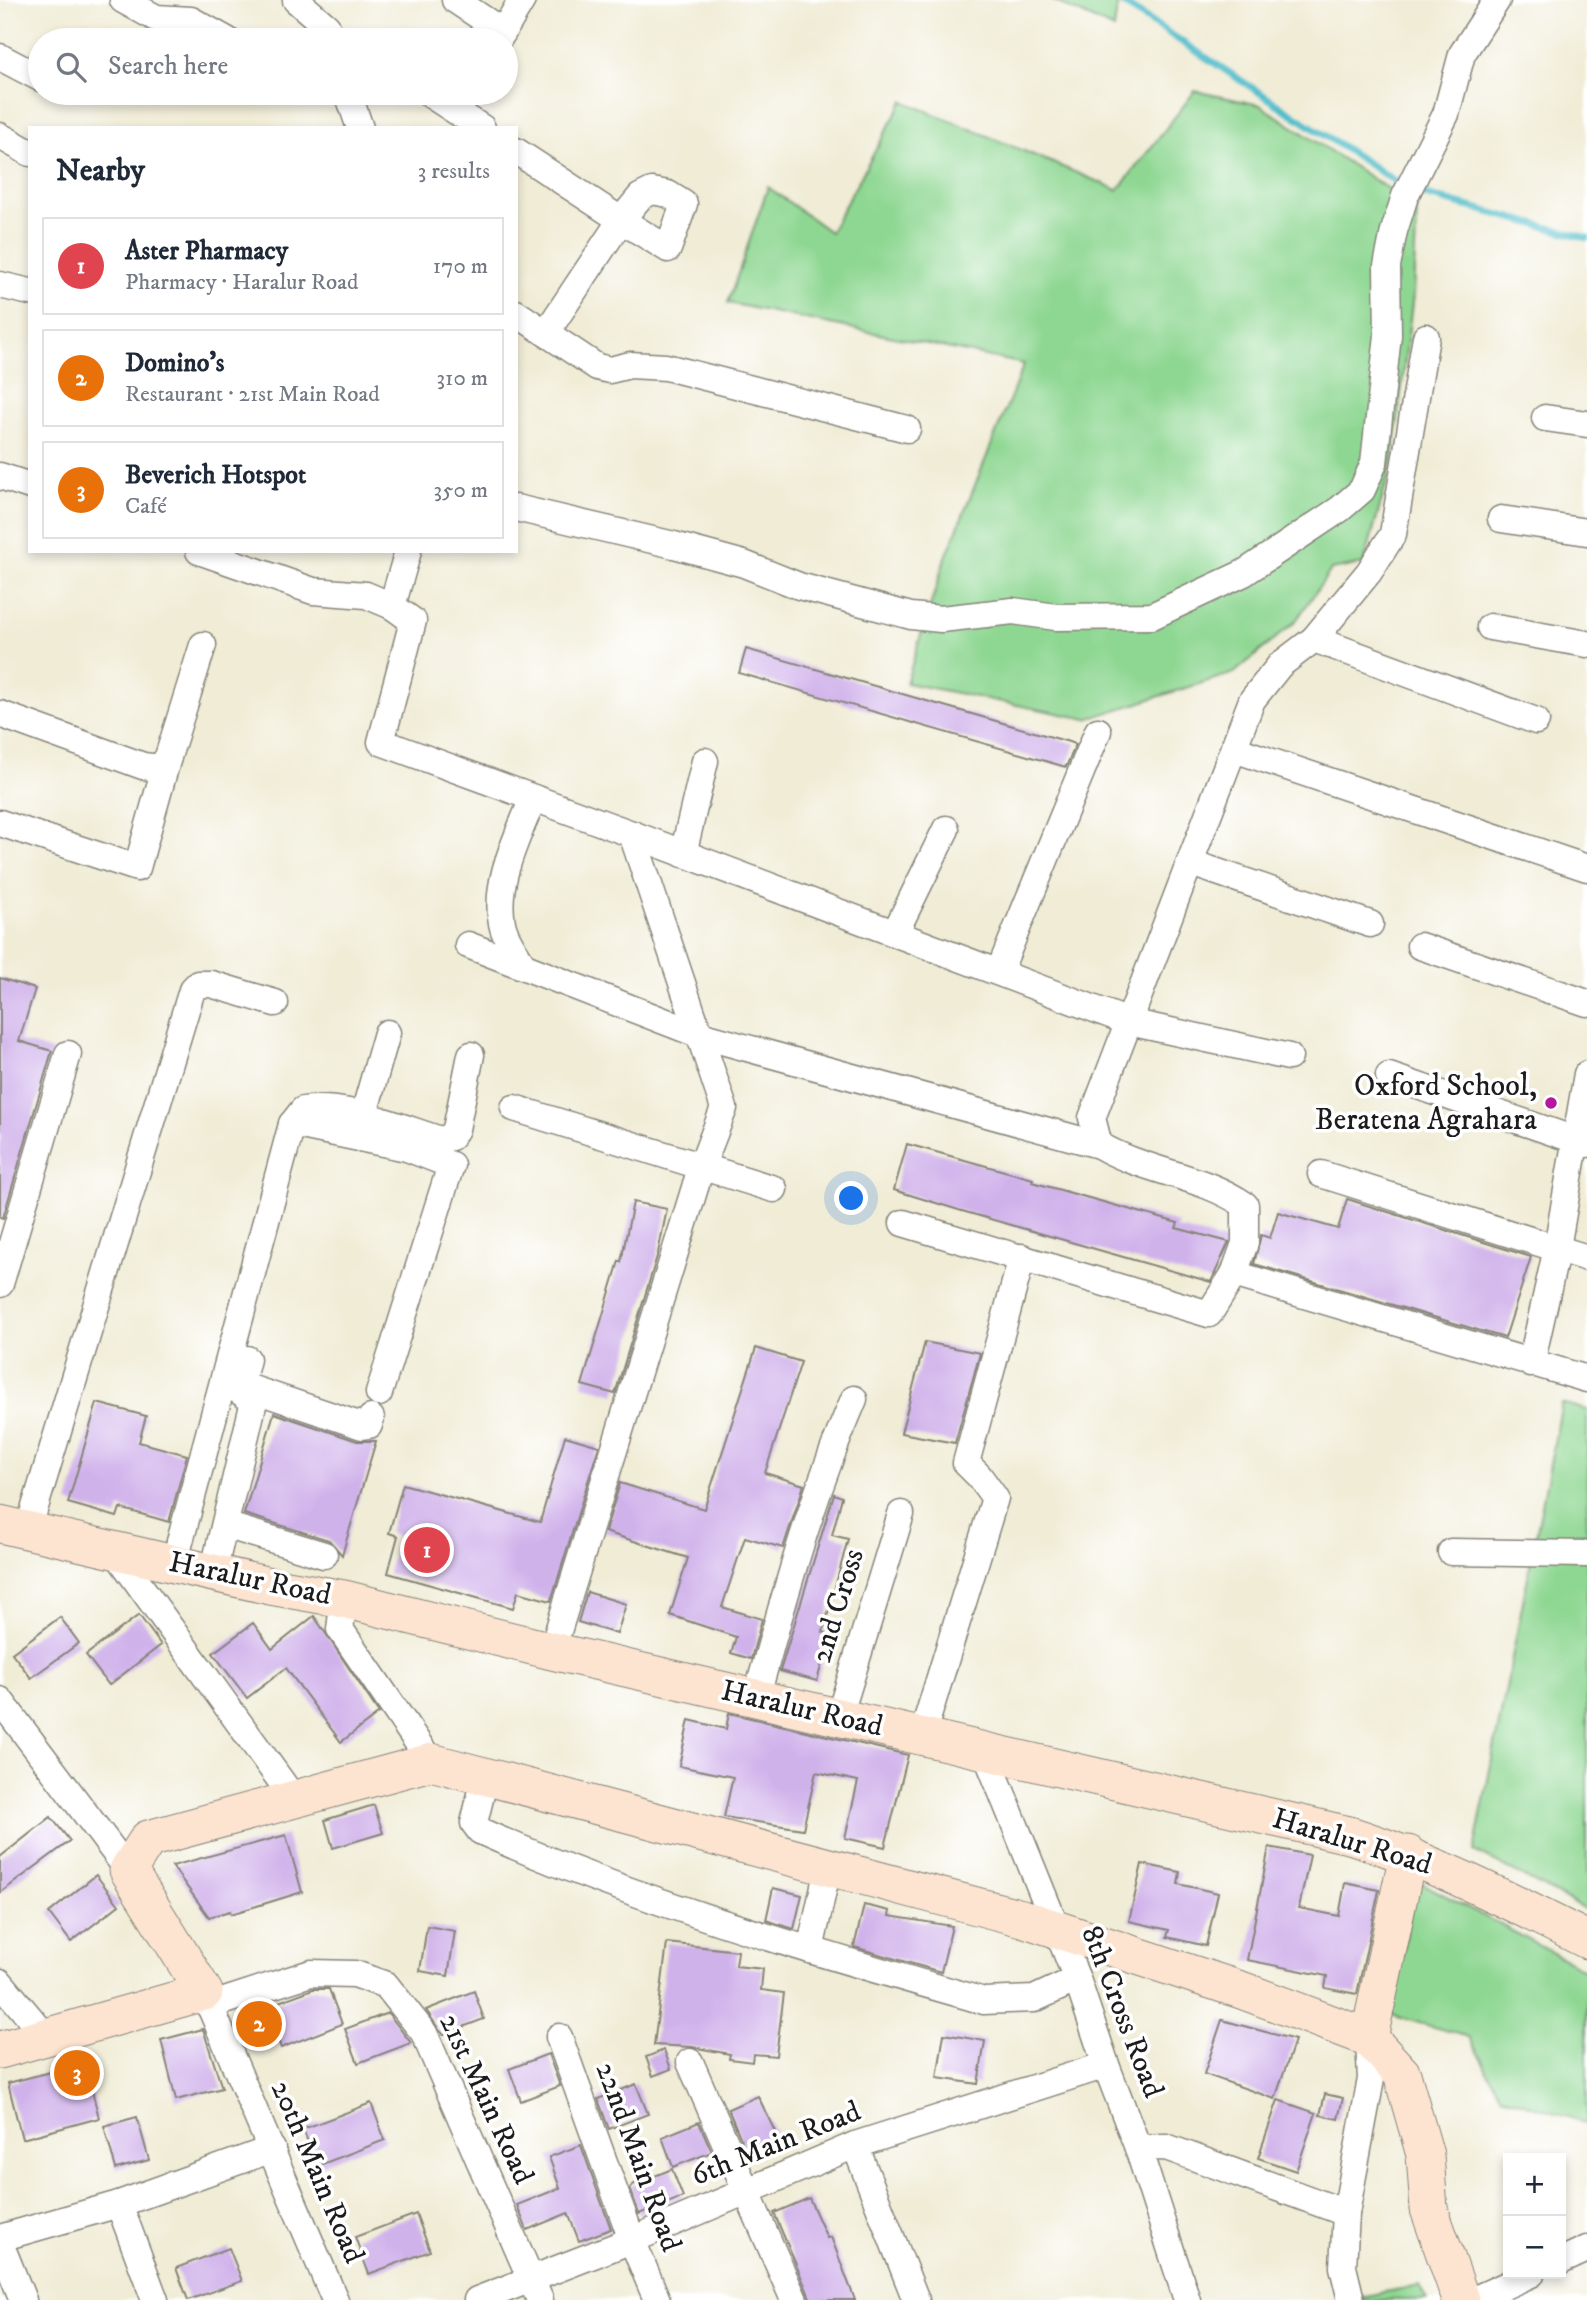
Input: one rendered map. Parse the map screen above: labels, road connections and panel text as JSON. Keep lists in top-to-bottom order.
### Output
{
  "streets": {
    "street": [
      "Haralur Road",
      "2nd Cross",
      "8th Cross Road",
      "21st Main Road",
      "6th Main Road",
      "22nd Main Road",
      "20th Main Road"
    ]
  },
  "crossings": [
    ["Haralur Road", "2nd Cross"],
    ["Haralur Road", "8th Cross Road"],
    ["8th Cross Road", "6th Main Road"],
    ["21st Main Road", "6th Main Road"],
    ["21st Main Road", "20th Main Road"],
    ["6th Main Road", "22nd Main Road"]
  ],
  "places": ["Oxford School, Beratena Agrahara"],
  "page": {
    "search": "Search here",
    "heading": ["Nearby", "3 results"],
    "list": [
      {
        "mark": "1",
        "name": "Aster Pharmacy",
        "note": "Pharmacy · Haralur Road",
        "value": "170 m"
      },
      {
        "mark": "2",
        "name": "Domino's",
        "note": "Restaurant · 21st Main Road",
        "value": "310 m"
      },
      {
        "mark": "3",
        "name": "Beverich Hotspot",
        "note": "Café",
        "value": "350 m"
      }
    ],
    "pins": ["1", "2", "3"],
    "map_buttons": ["+", "−"]
  }
}
